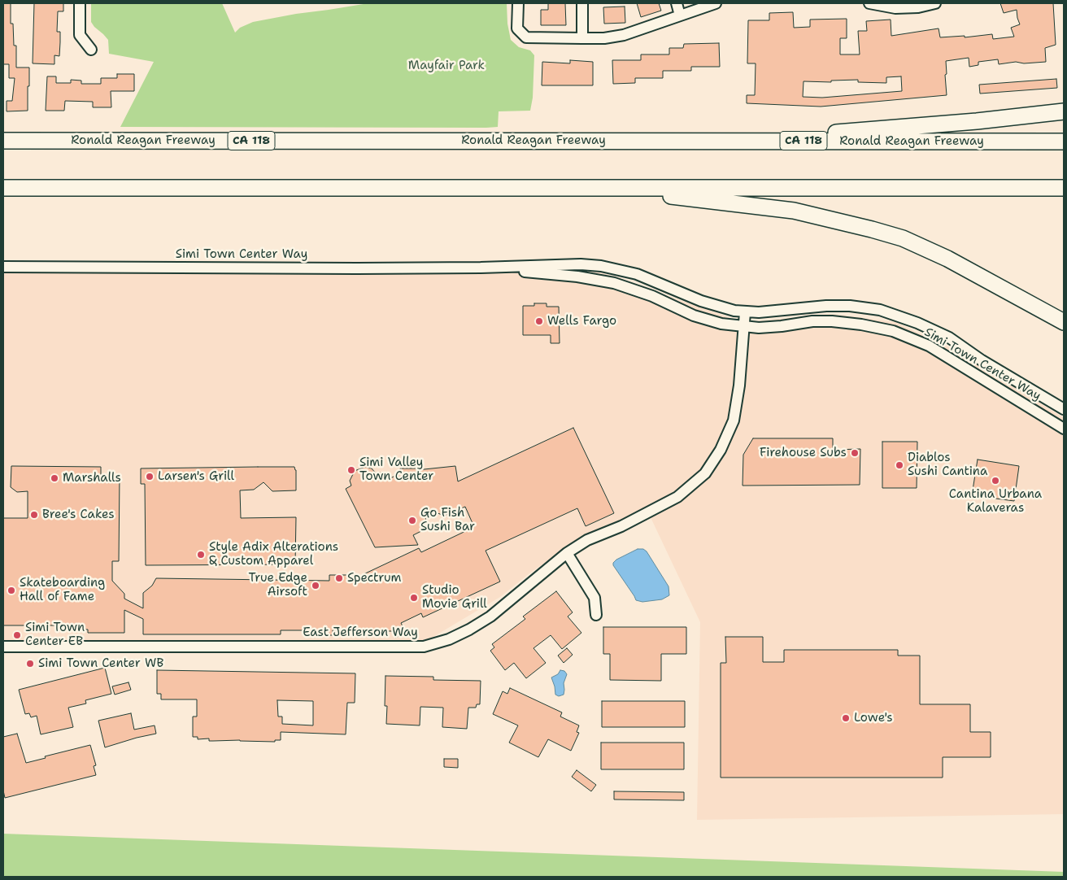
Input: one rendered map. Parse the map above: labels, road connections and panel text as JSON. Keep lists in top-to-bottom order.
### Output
{
  "streets": {
    "highway": ["Ronald Reagan Freeway", "CA 118"],
    "street": ["Simi Town Center Way", "East Jefferson Way"]
  },
  "crossings": [
    ["Simi Town Center Way", "East Jefferson Way"]
  ],
  "parks": ["Mayfair Park"],
  "places": [
    "Wells Fargo",
    "Firehouse Subs",
    "Diablos Sushi Cantina",
    "Simi Valley Town Center",
    "Larsen's Grill",
    "Marshalls",
    "Cantina Urbana Kalaveras",
    "Bree's Cakes",
    "Go Fish Sushi Bar",
    "Style Adix Alterations & Custom Apparel",
    "Spectrum",
    "True Edge Airsoft",
    "Skateboarding Hall of Fame",
    "Studio Movie Grill",
    "Simi Town Center EB",
    "Simi Town Center WB",
    "Lowe's"
  ]
}
